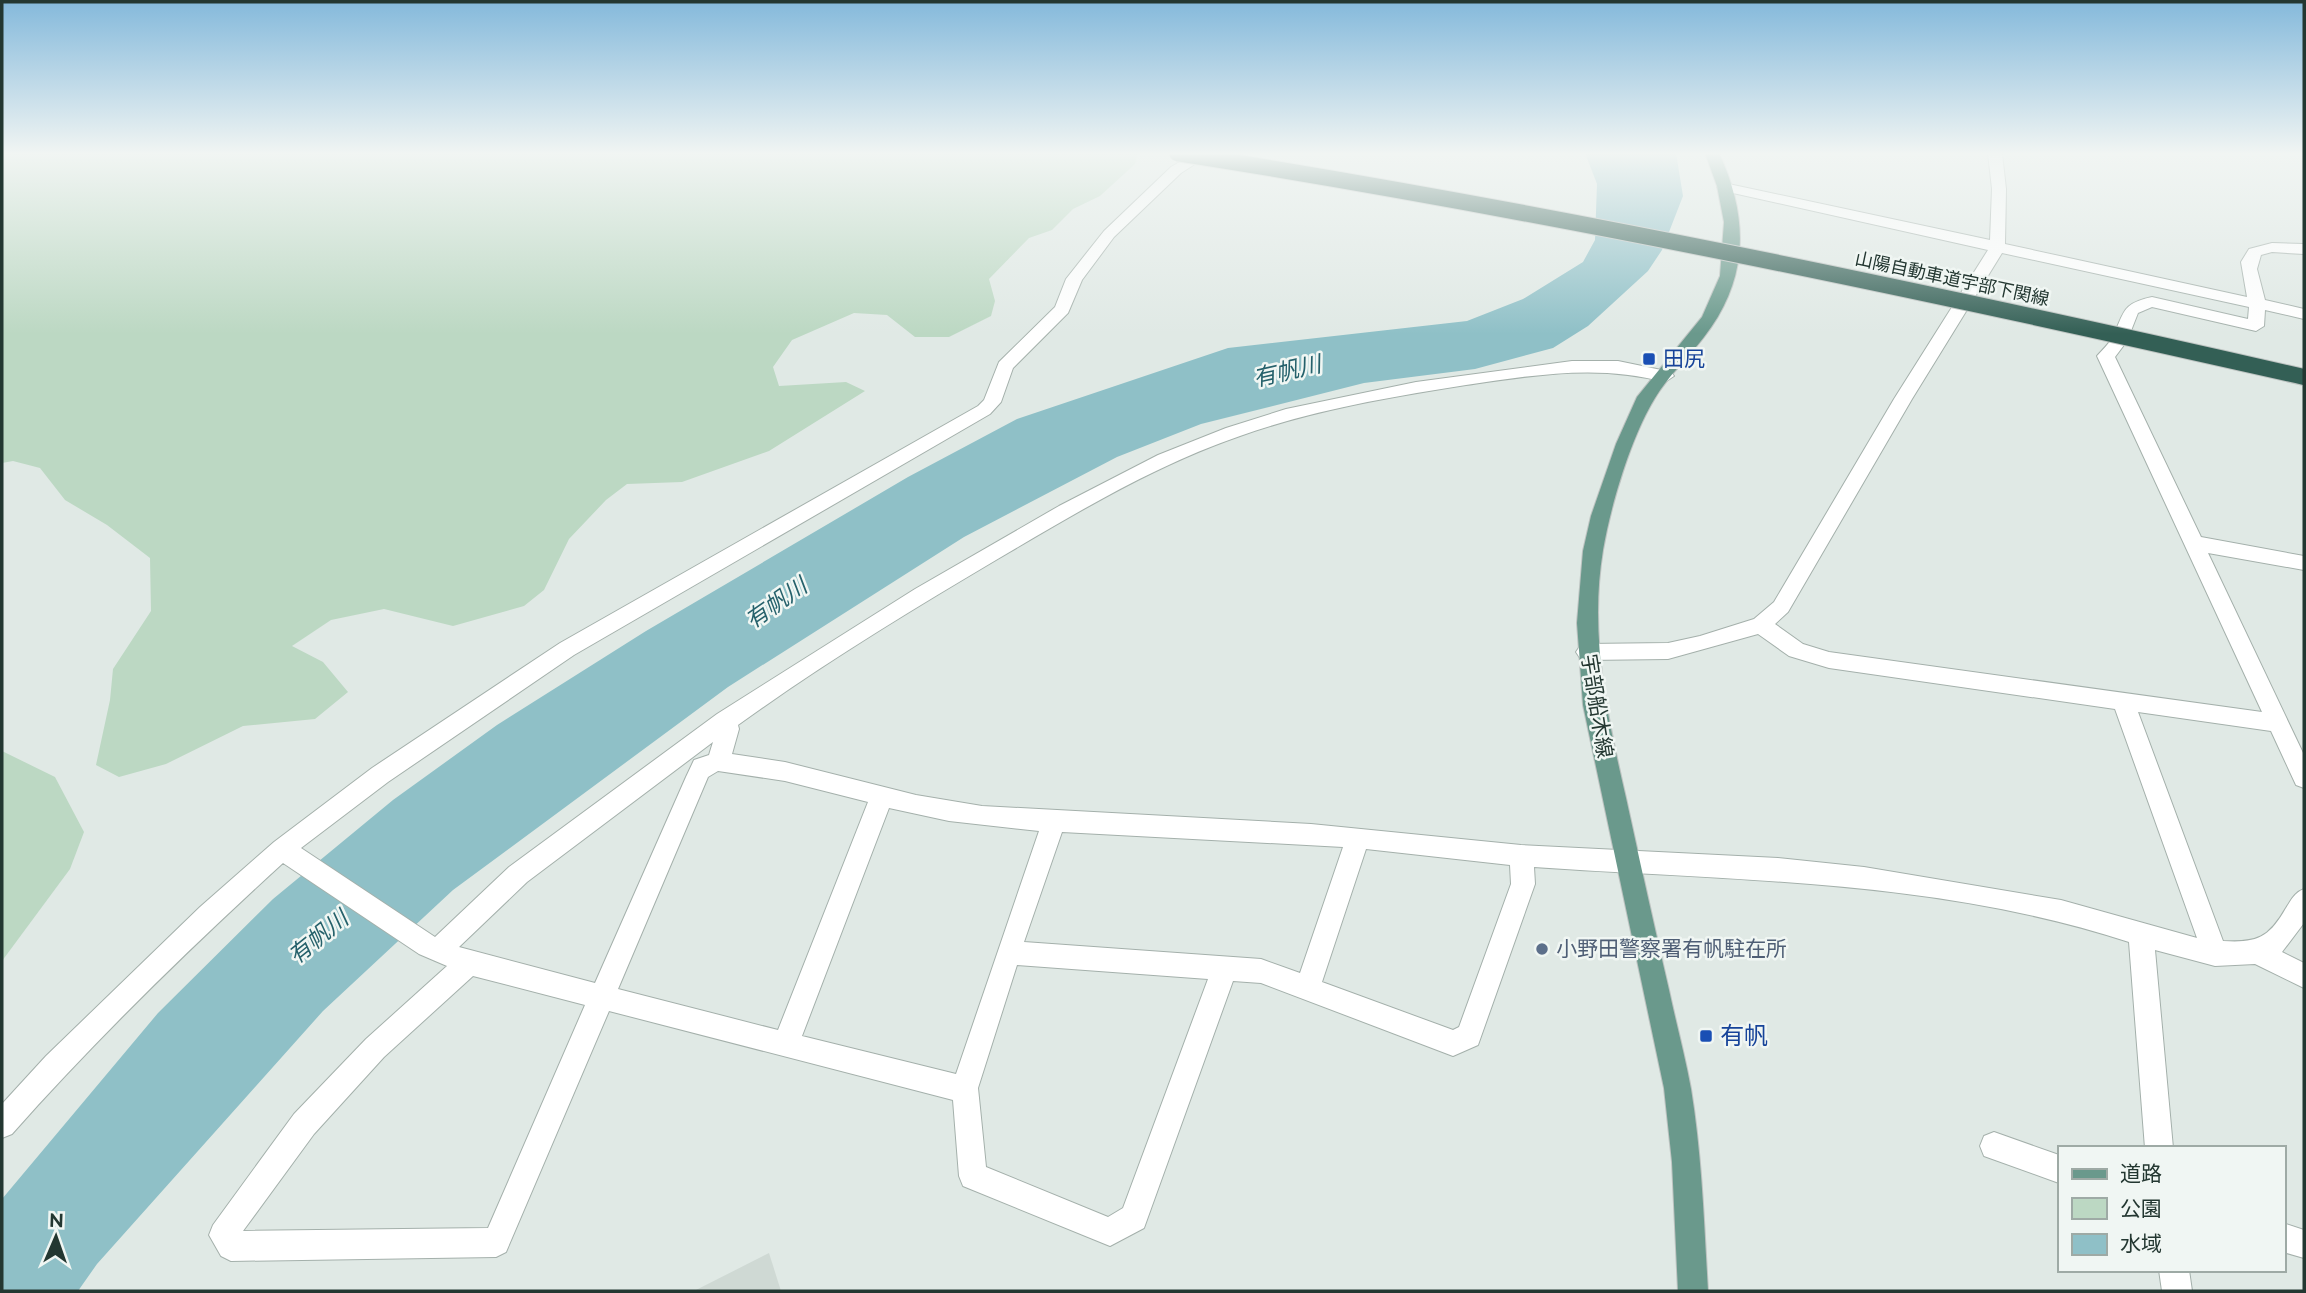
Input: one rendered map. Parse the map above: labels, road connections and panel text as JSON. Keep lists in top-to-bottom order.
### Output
{
  "streets": {
    "highway": ["山陽自動車道宇部下関線"],
    "main road": ["宇部船木線"]
  },
  "water": ["有帆川"],
  "places": {
    "transit": ["田尻", "有帆"],
    "other": ["小野田警察署有帆駐在所"]
  },
  "legend": ["道路", "公園", "水域"],
  "north": "top"
}
